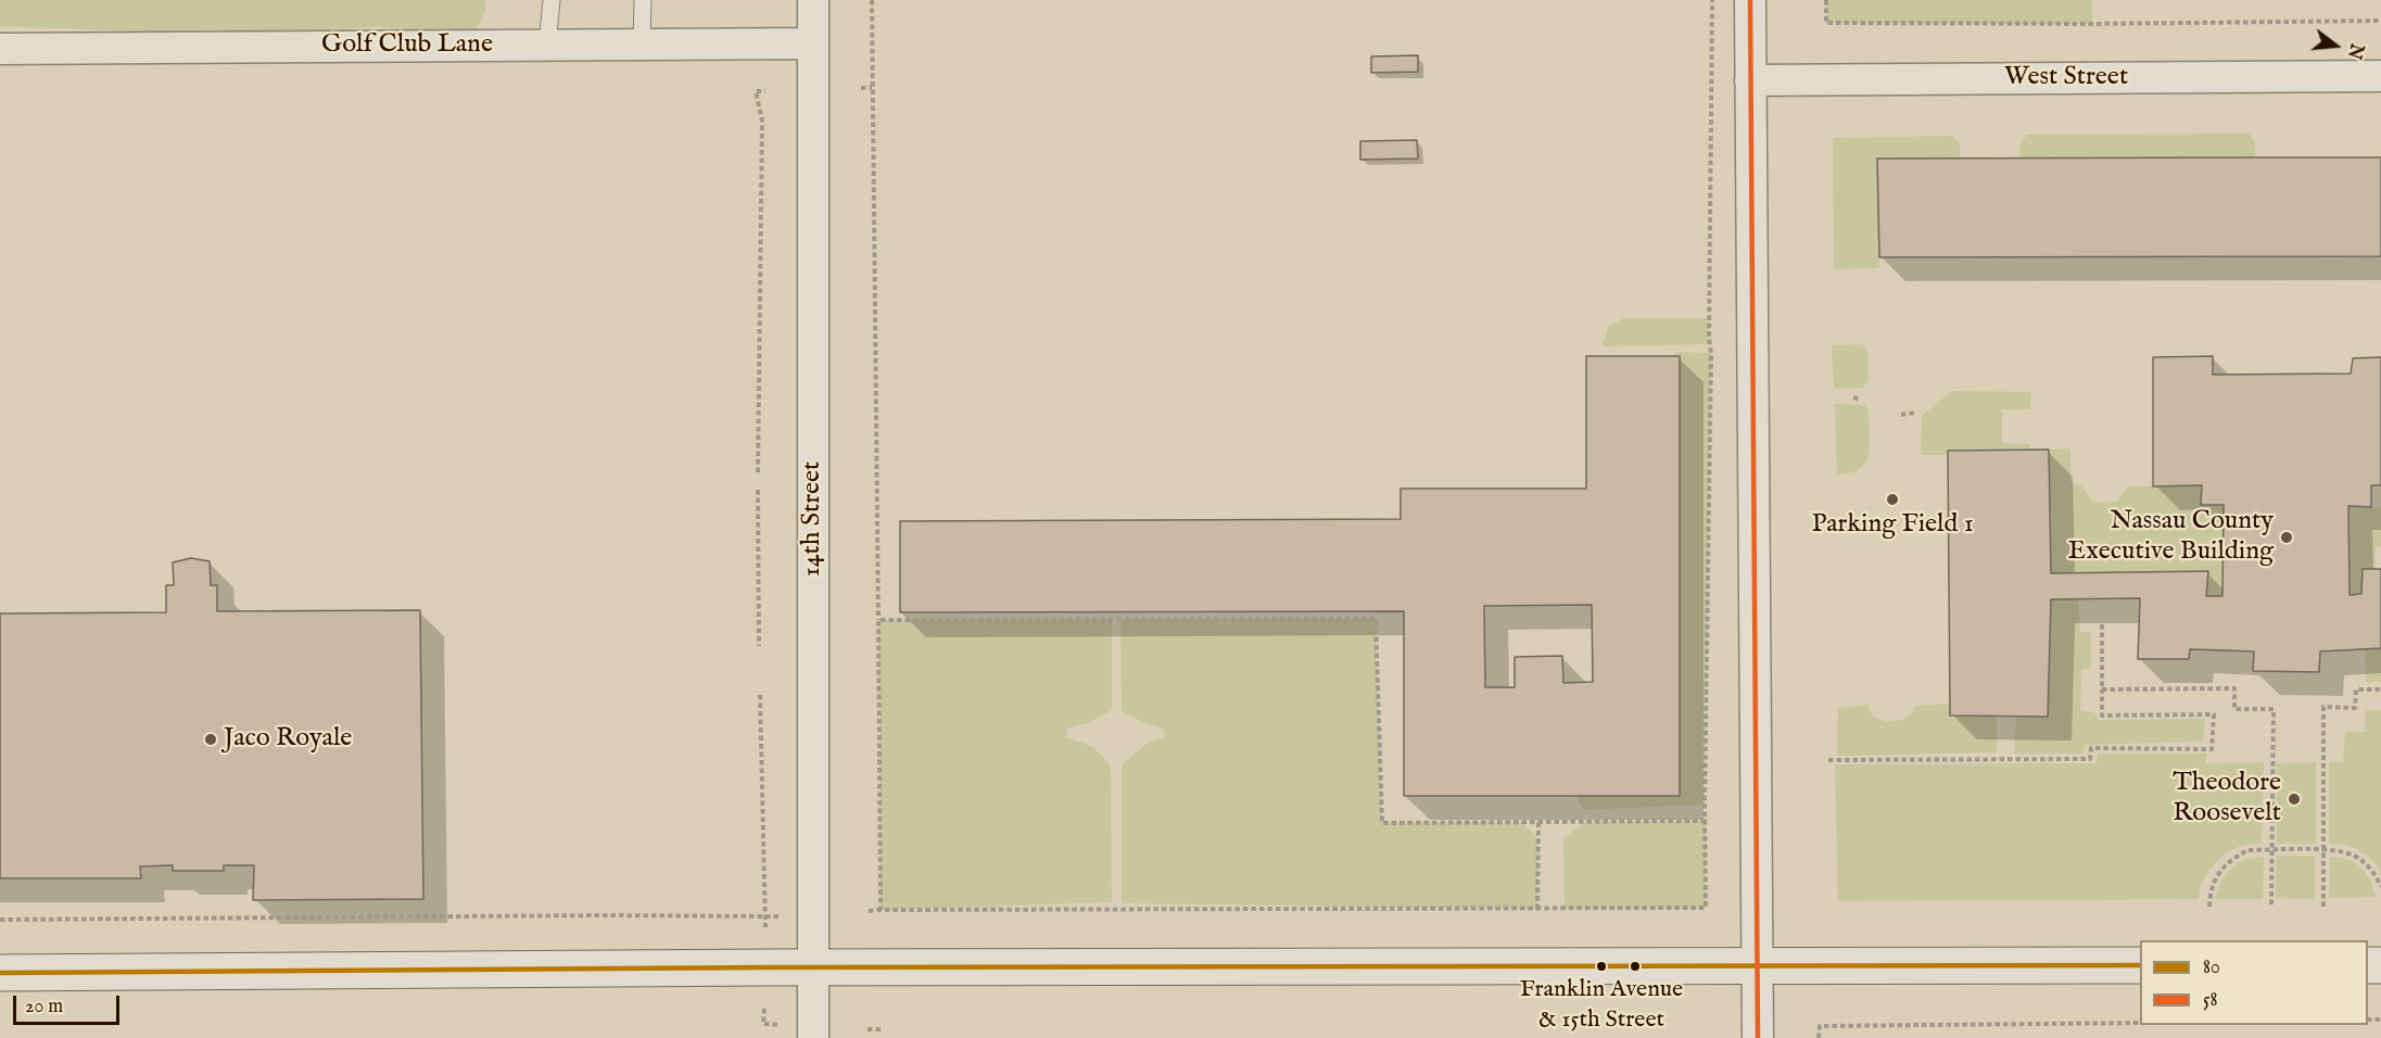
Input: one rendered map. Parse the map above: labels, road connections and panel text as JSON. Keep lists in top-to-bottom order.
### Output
{
  "streets": {
    "street": ["Golf Club Lane", "West Street", "14th Street"]
  },
  "crossings": [
    ["Golf Club Lane", "14th Street"]
  ],
  "places": [
    "Parking Field 1",
    "Nassau County Executive Building",
    "Jaco Royale",
    "Theodore Roosevelt",
    "Franklin Avenue & 15th Street"
  ],
  "lines": ["transit line 58", "transit line 80"],
  "legend": ["80", "58"],
  "scale_bar": "20 m",
  "north": "right"
}
